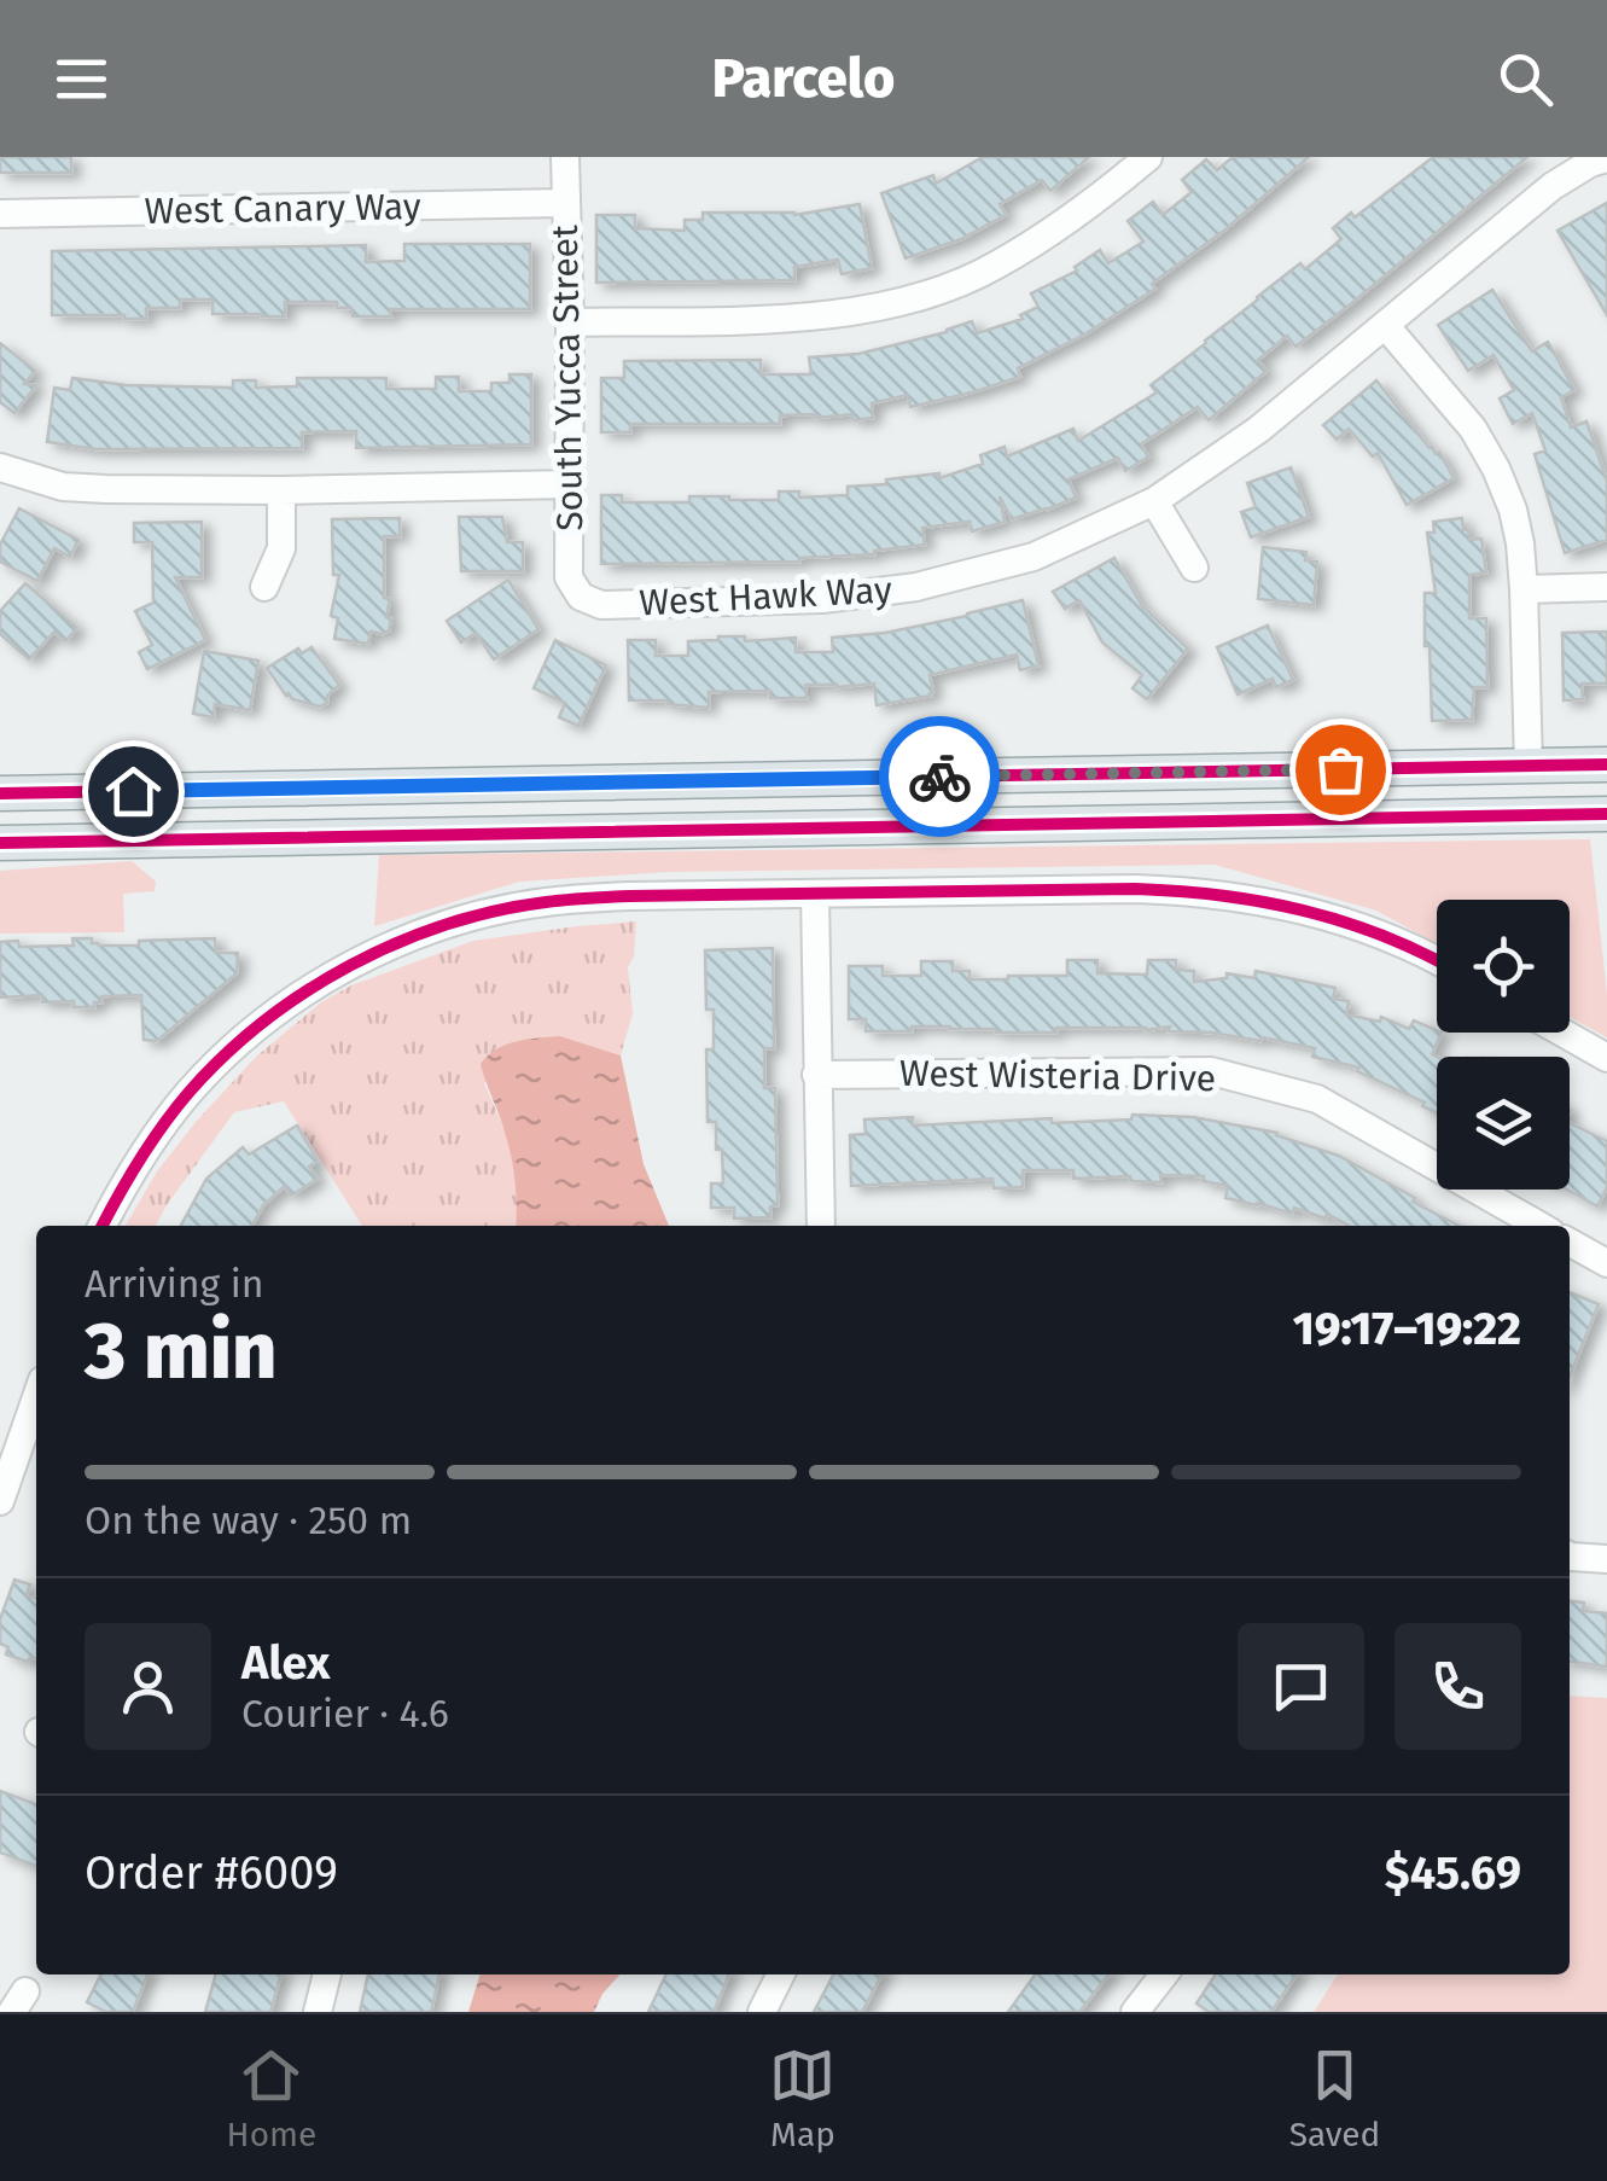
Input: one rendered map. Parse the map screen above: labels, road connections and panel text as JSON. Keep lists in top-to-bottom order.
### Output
{
  "streets": {
    "street": [
      "West Canary Way",
      "South Yucca Street",
      "West Hawk Way",
      "West Wisteria Drive"
    ]
  },
  "crossings": [
    ["West Canary Way", "South Yucca Street"],
    ["South Yucca Street", "West Hawk Way"]
  ],
  "page": {
    "header": "Parcelo",
    "heading": ["3 min", "Arriving in", "19:17–19:22"],
    "panel": [
      "Alex",
      "Courier · 4.6",
      "Order #6009",
      "$45.69"
    ],
    "bar": "On the way · 250 m",
    "tabs": ["Home", "Map", "Saved"]
  }
}
